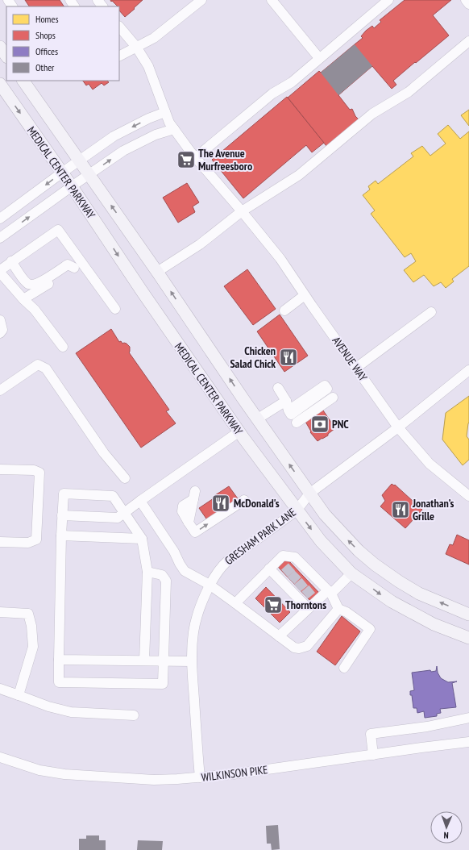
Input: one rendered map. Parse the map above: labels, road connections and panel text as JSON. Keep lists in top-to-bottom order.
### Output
{
  "streets": {
    "main road": ["MEDICAL CENTER PARKWAY"],
    "street": ["AVENUE WAY", "GRESHAM PARK LANE", "WILKINSON PIKE"]
  },
  "crossings": [
    ["MEDICAL CENTER PARKWAY", "GRESHAM PARK LANE"],
    ["AVENUE WAY", "GRESHAM PARK LANE"],
    ["GRESHAM PARK LANE", "WILKINSON PIKE"]
  ],
  "places": {
    "supermarket": ["The Avenue Murfreesboro", "Thorntons"],
    "restaurant": ["Chicken Salad Chick", "McDonald's", "Jonathan’s Grille"],
    "bank": ["PNC"]
  },
  "legend": [
    "Homes",
    "Shops",
    "Offices",
    "Other"
  ],
  "north": "bottom"
}
